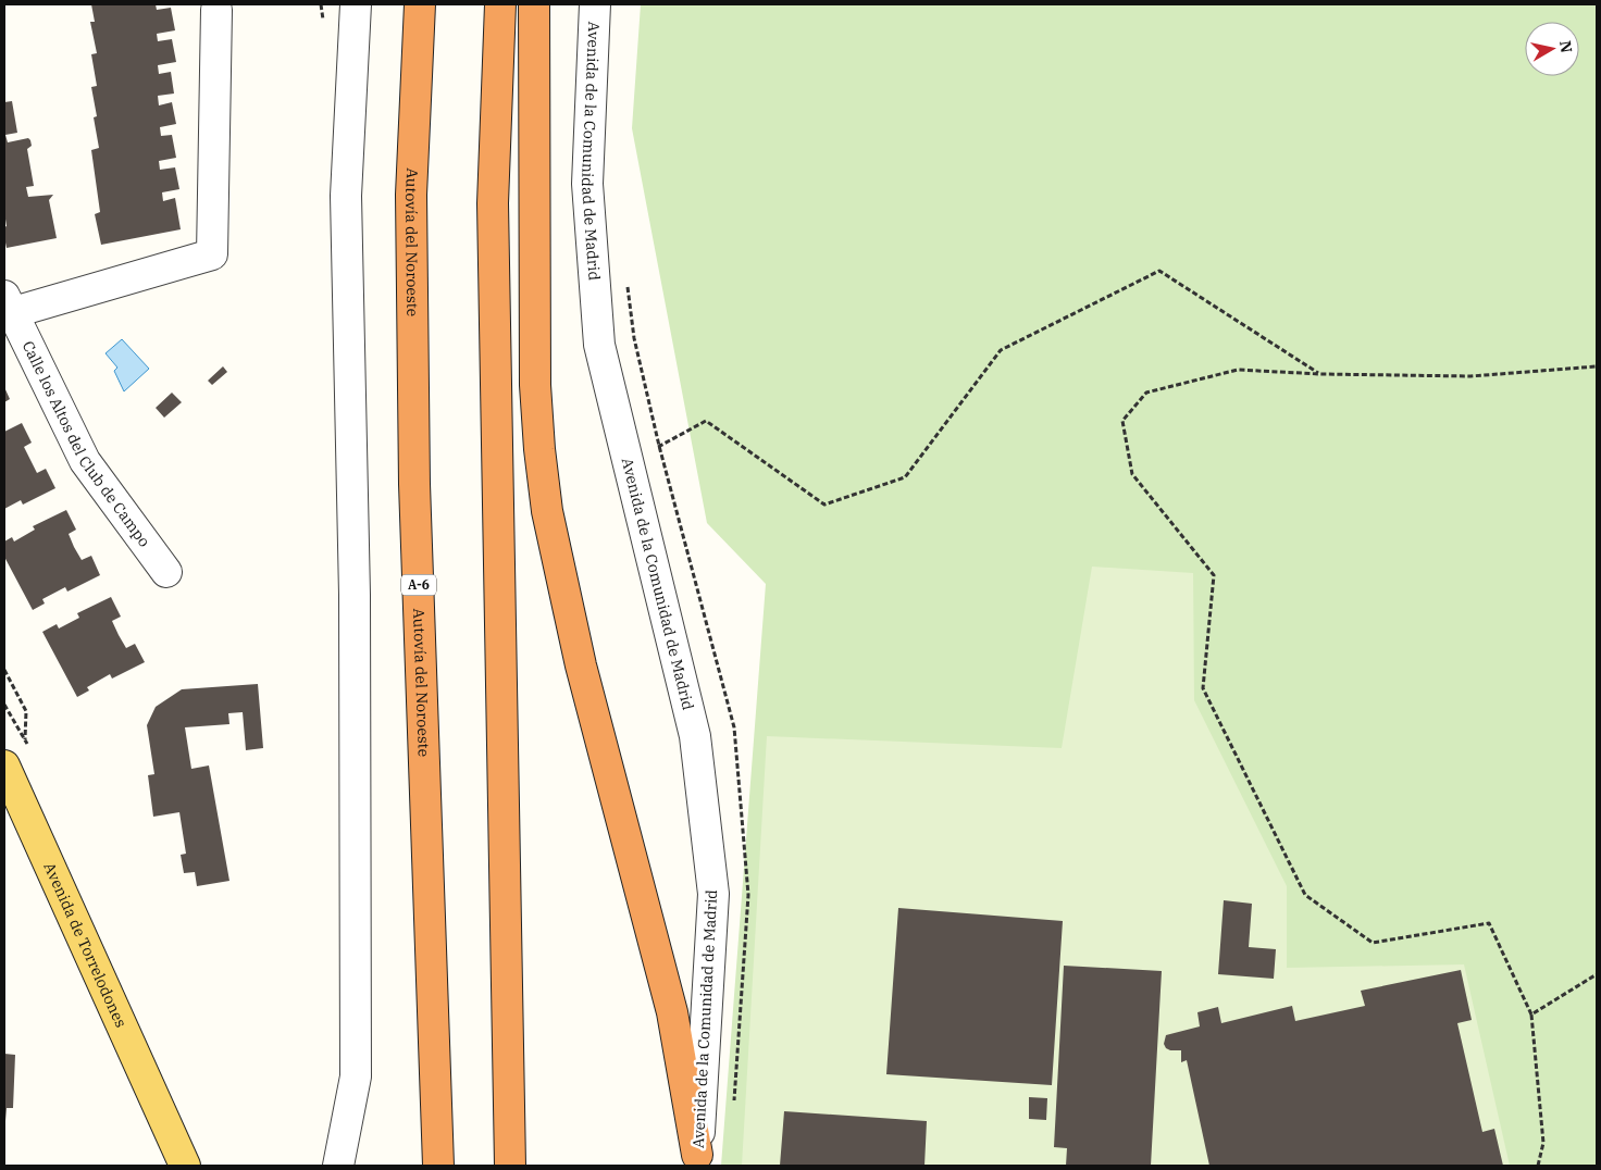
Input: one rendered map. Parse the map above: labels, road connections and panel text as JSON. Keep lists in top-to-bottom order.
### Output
{
  "streets": {
    "highway": ["Autovía del Noroeste", "A-6"],
    "main road": ["Avenida de Torrelodones"],
    "street": ["Avenida de la Comunidad de Madrid", "Calle los Altos del Club de Campo"]
  },
  "north": "right"
}
